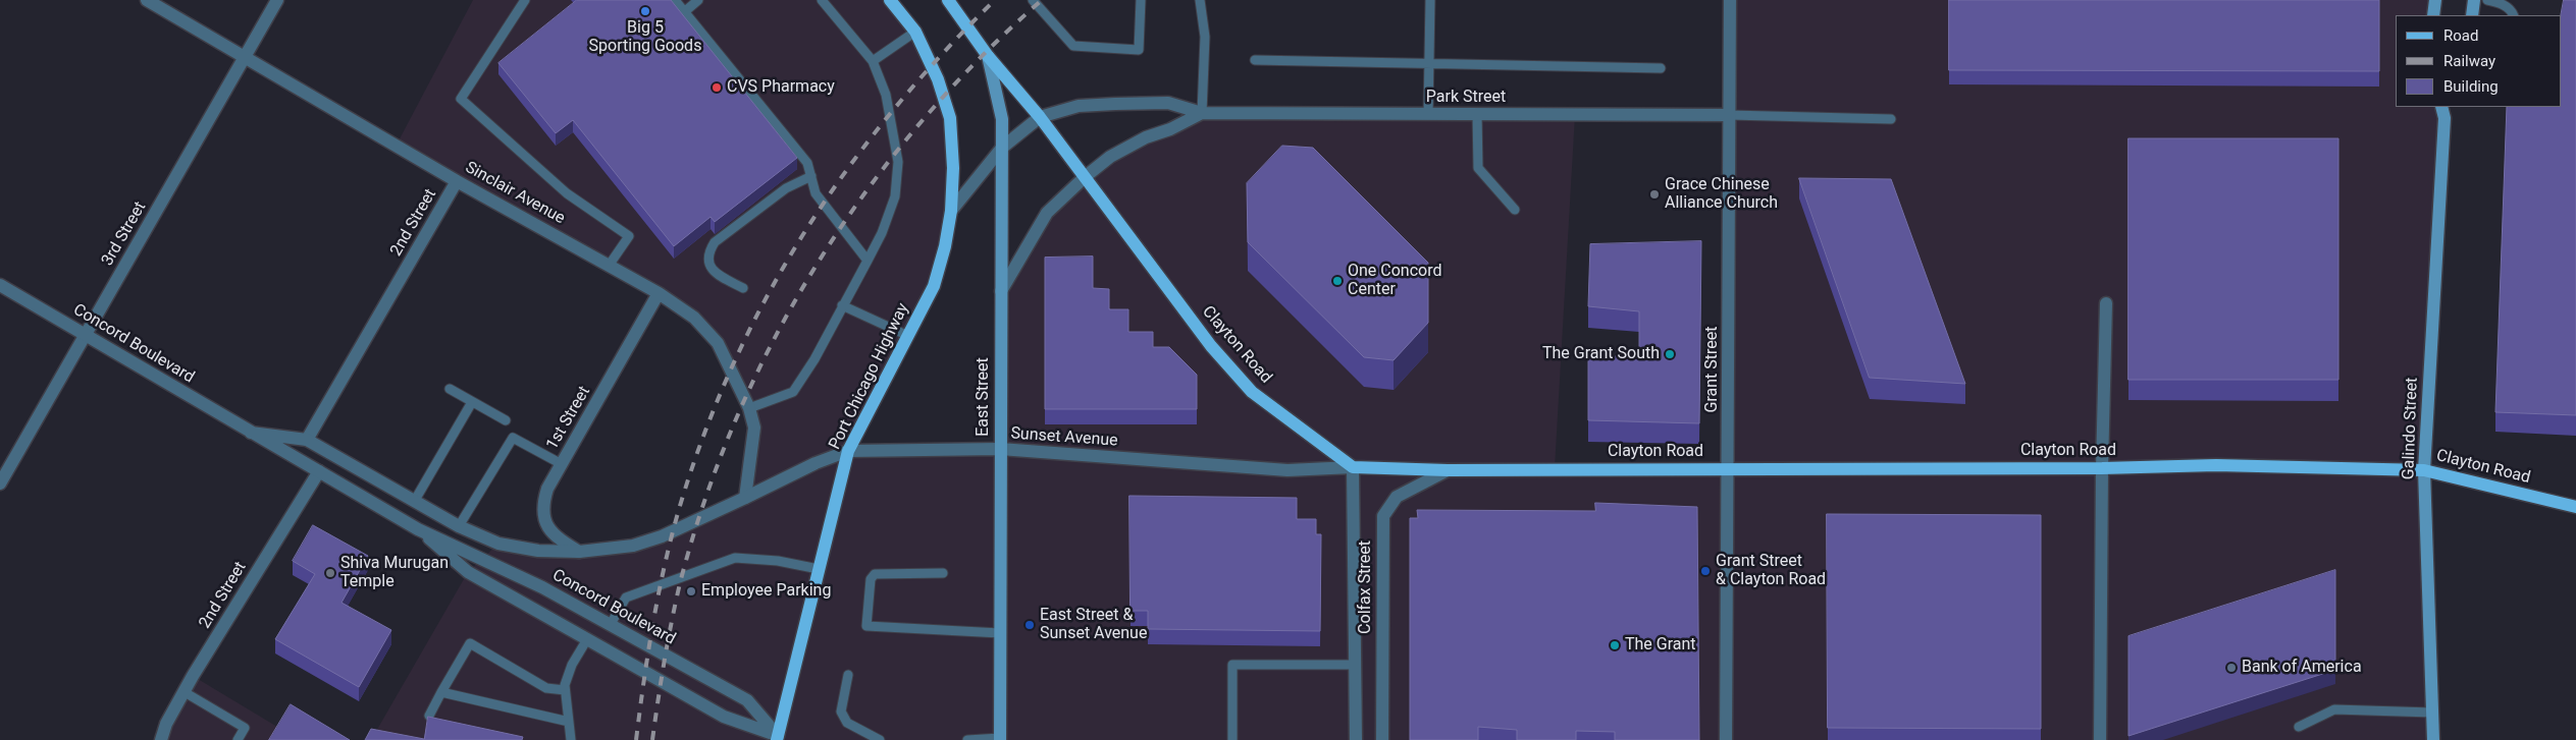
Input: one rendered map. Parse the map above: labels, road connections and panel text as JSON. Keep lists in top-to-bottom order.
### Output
{
  "streets": {
    "main road": [
      "Clayton Road",
      "Port Chicago Highway",
      "East Street",
      "Galindo Street"
    ],
    "street": [
      "Park Street",
      "Sinclair Avenue",
      "2nd Street",
      "3rd Street",
      "Concord Boulevard",
      "Grant Street",
      "1st Street",
      "Sunset Avenue",
      "Colfax Street"
    ]
  },
  "crossings": [
    ["Park Street", "Clayton Road"],
    ["Park Street", "Grant Street"],
    ["Park Street", "Port Chicago Highway"],
    ["Park Street", "East Street"],
    ["Sinclair Avenue", "2nd Street"],
    ["Sinclair Avenue", "3rd Street"],
    ["Sinclair Avenue", "1st Street"],
    ["Sinclair Avenue", "Sunset Avenue"],
    ["2nd Street", "Concord Boulevard"],
    ["3rd Street", "Concord Boulevard"],
    ["Concord Boulevard", "Port Chicago Highway"],
    ["Concord Boulevard", "1st Street"],
    ["Concord Boulevard", "Sunset Avenue"],
    ["Clayton Road", "Grant Street"],
    ["Clayton Road", "East Street"],
    ["Clayton Road", "Galindo Street"],
    ["Clayton Road", "Sunset Avenue"],
    ["Clayton Road", "Colfax Street"],
    ["Port Chicago Highway", "Sunset Avenue"],
    ["East Street", "Sunset Avenue"],
    ["1st Street", "Sunset Avenue"],
    ["Sunset Avenue", "Colfax Street"]
  ],
  "places": [
    "Big 5 Sporting Goods",
    "CVS Pharmacy",
    "Grace Chinese Alliance Church",
    "One Concord Center",
    "The Grant South",
    "Grant Street & Clayton Road",
    "Shiva Murugan Temple",
    "Employee Parking",
    "East Street & Sunset Avenue",
    "The Grant",
    "Bank of America"
  ],
  "legend": ["Road", "Railway", "Building"]
}
